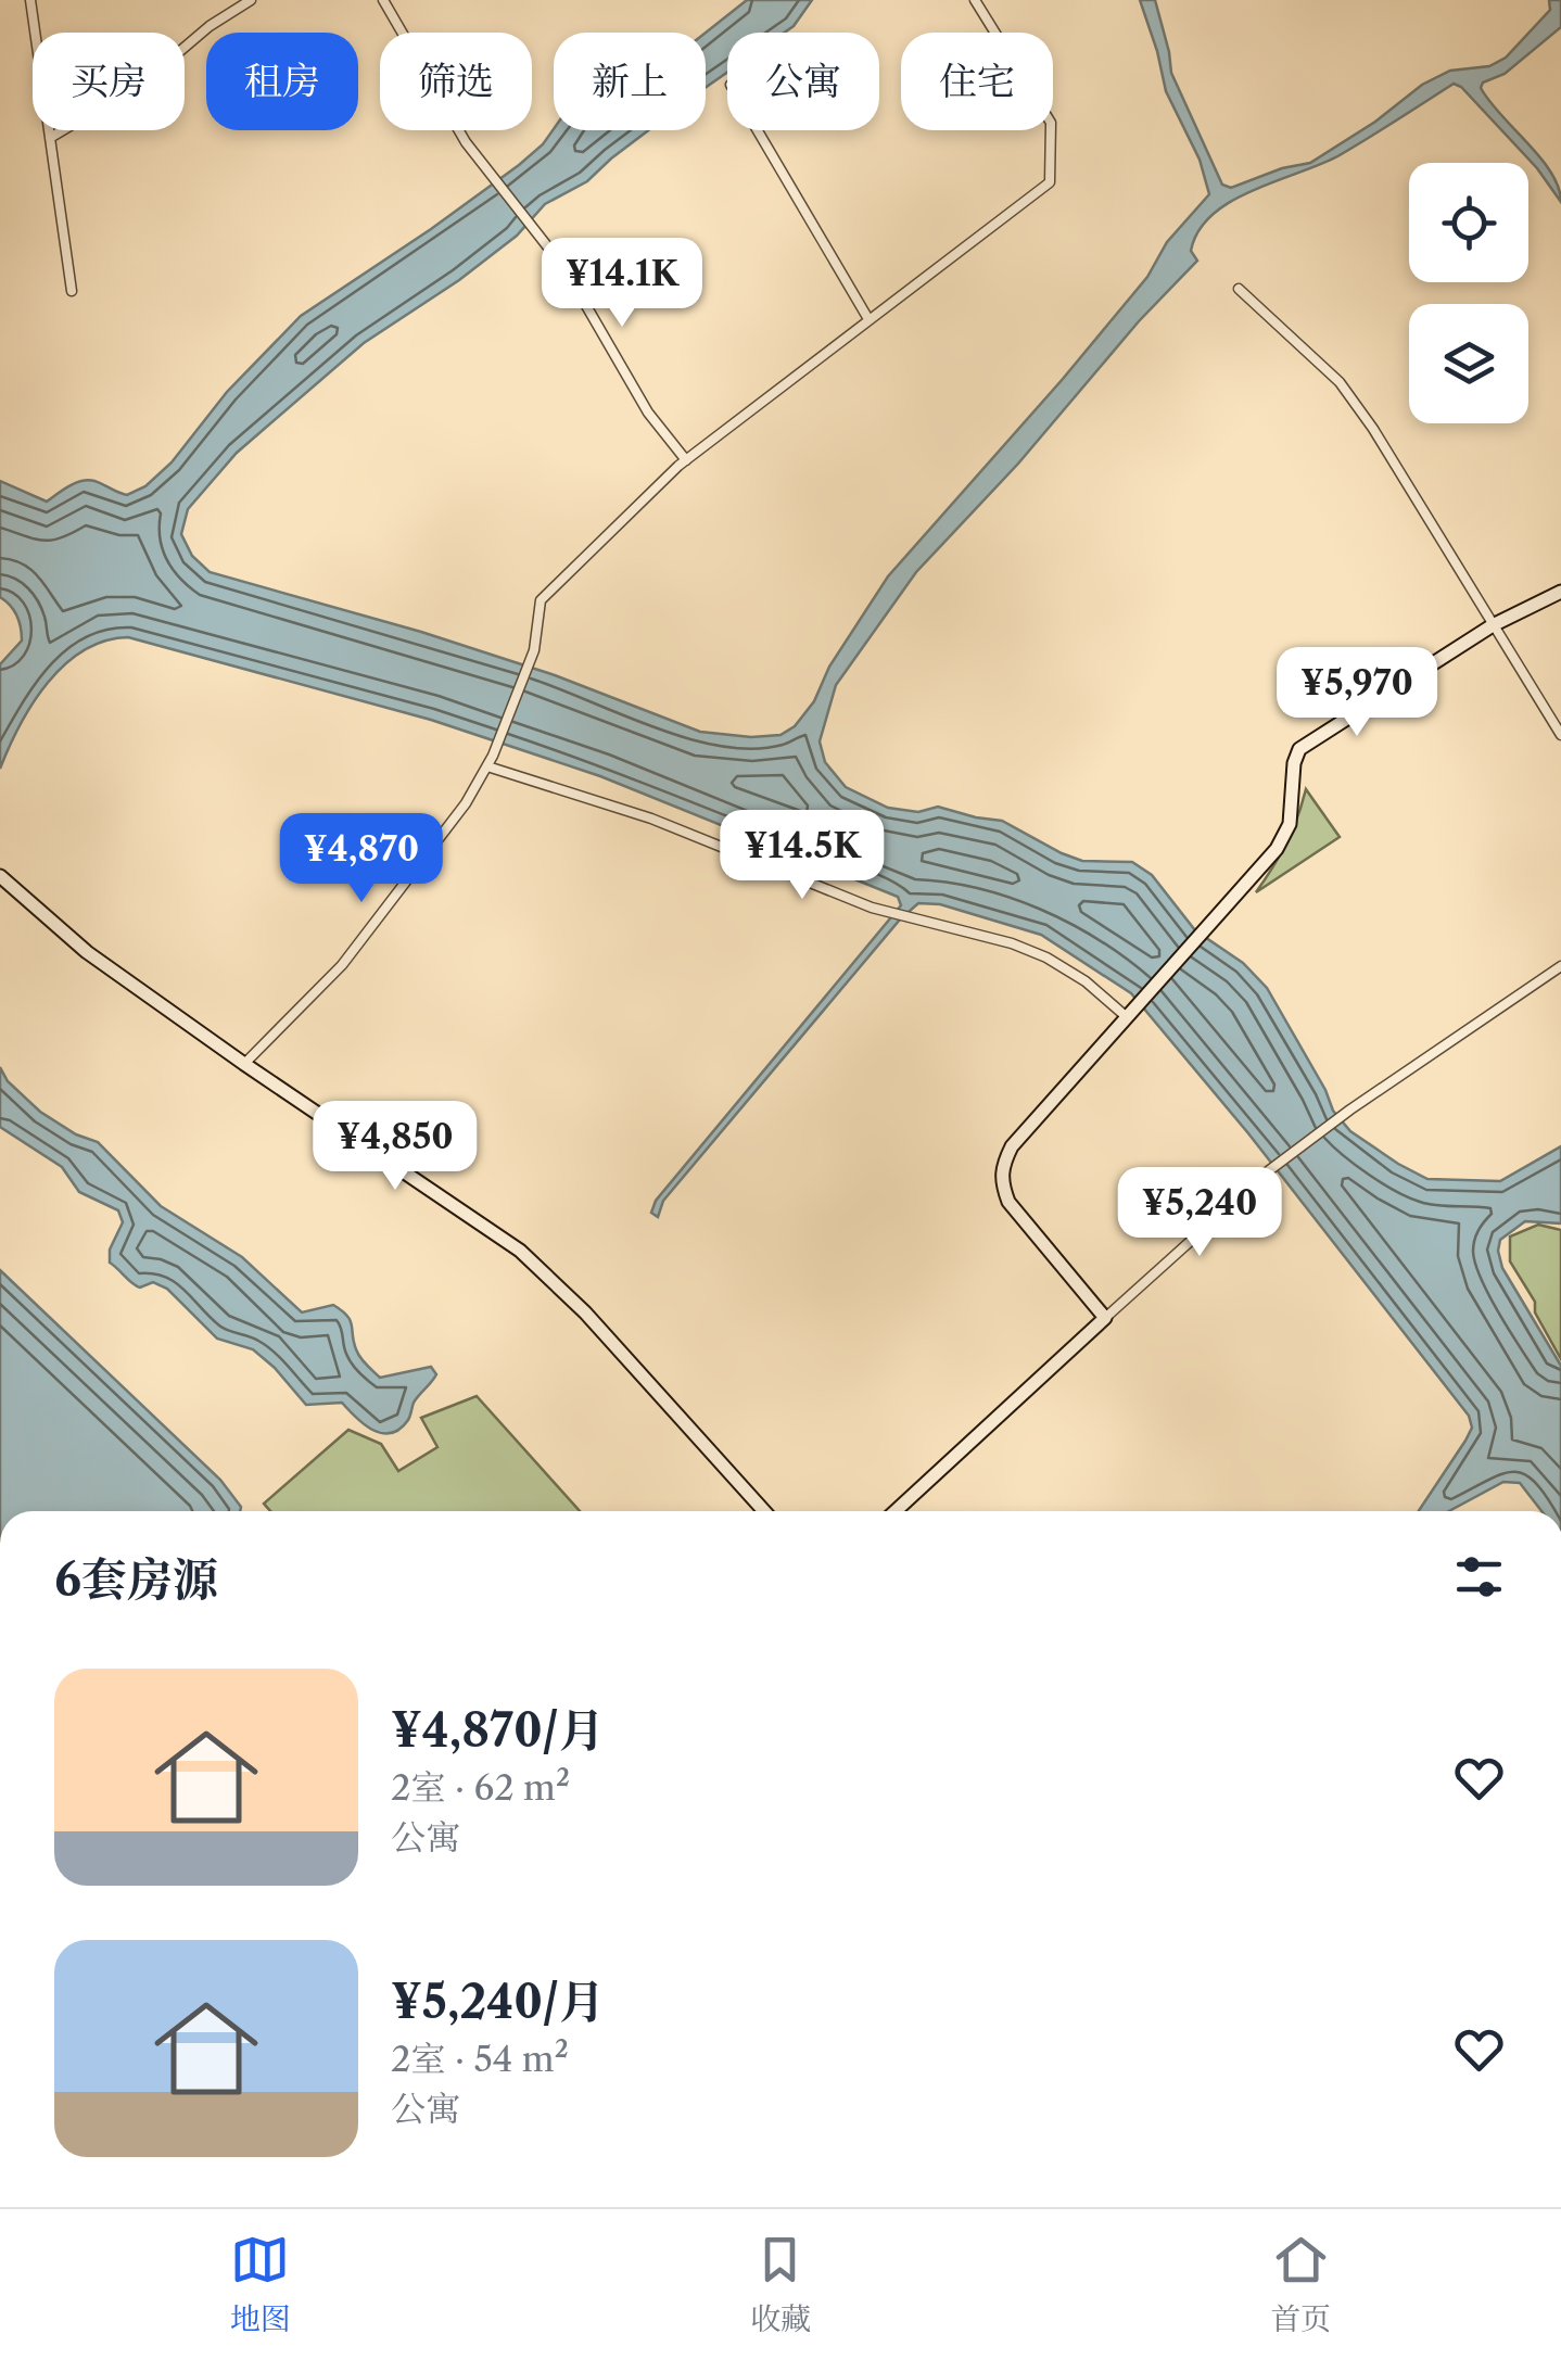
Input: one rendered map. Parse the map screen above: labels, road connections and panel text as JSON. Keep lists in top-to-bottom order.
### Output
{
  "page": {
    "chip": [
      "买房",
      "租房",
      "筛选",
      "新上",
      "公寓",
      "住宅"
    ],
    "price": [
      "¥14.1K",
      "¥5,970",
      "¥14.5K",
      "¥4,870",
      "¥4,850",
      "¥5,240"
    ],
    "heading": "6套房源",
    "list": [
      {
        "name": "¥4,870/月",
        "note": "2室 · 62 m² · 公寓"
      },
      {
        "name": "¥5,240/月",
        "note": "2室 · 54 m² · 公寓"
      }
    ],
    "tabs": ["地图", "收藏", "首页"]
  }
}
